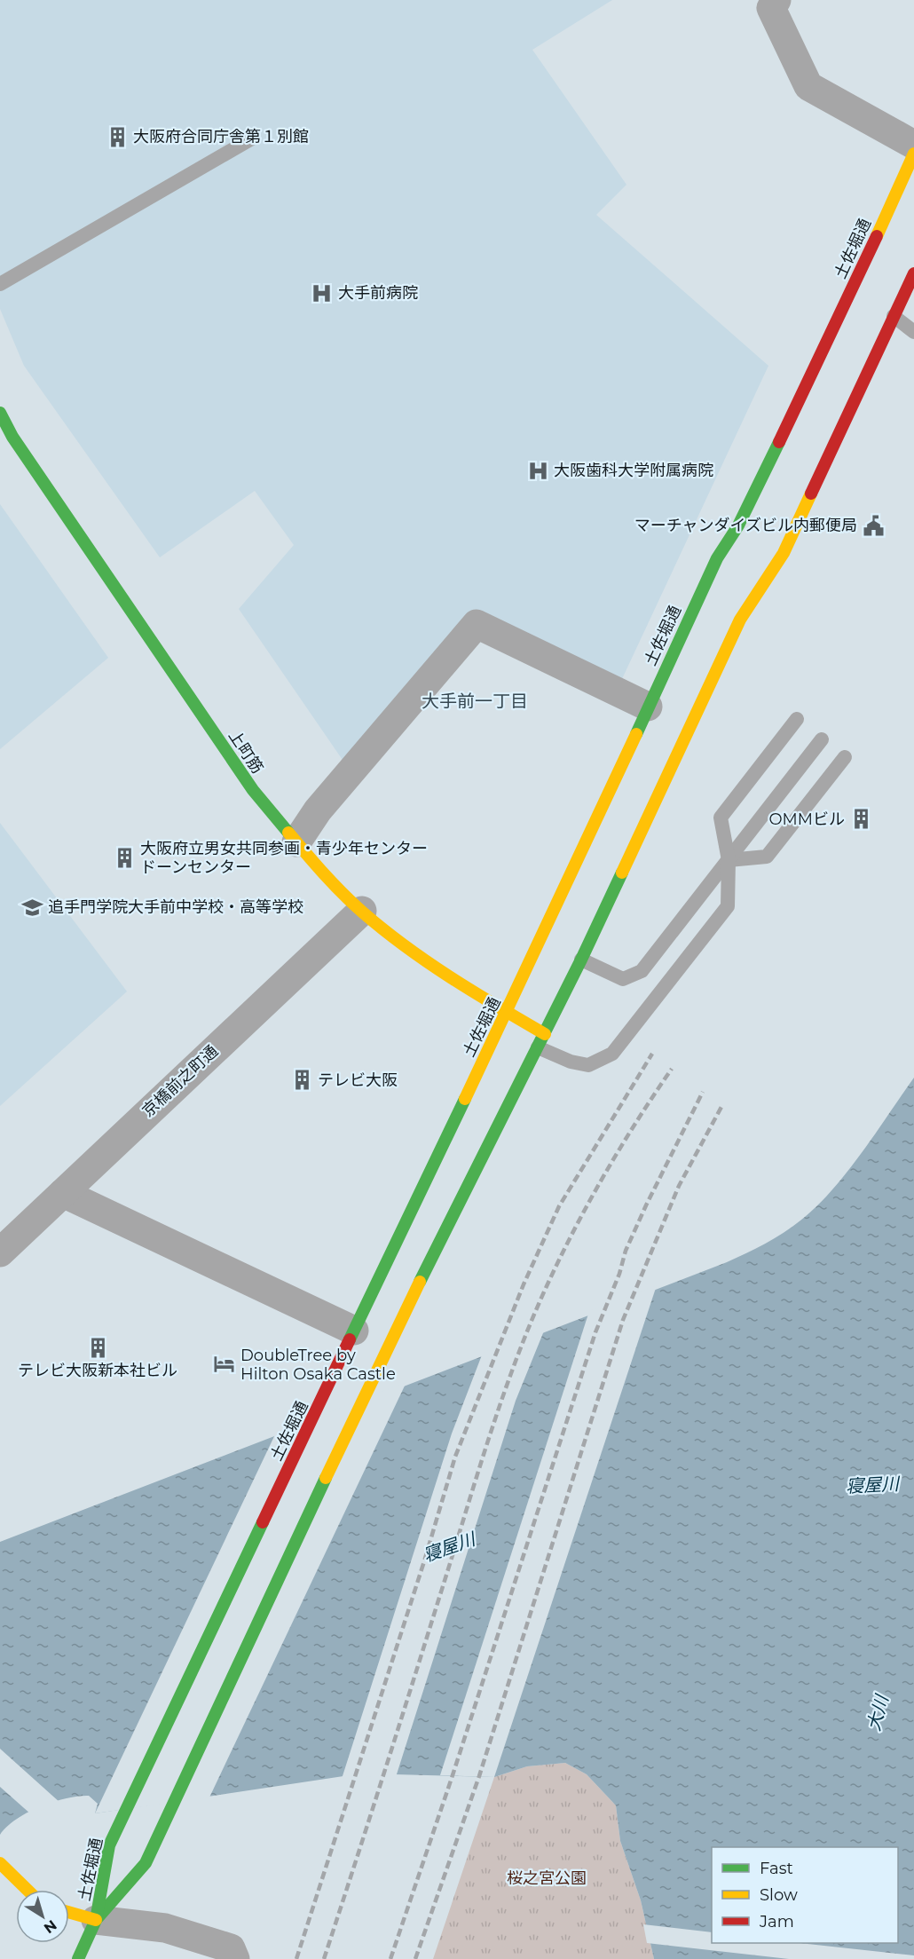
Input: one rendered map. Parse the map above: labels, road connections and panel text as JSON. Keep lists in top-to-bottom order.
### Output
{
  "streets": {
    "main road": ["土佐堀通", "上町筋"],
    "street": ["京橋前之町通"]
  },
  "crossings": [
    ["土佐堀通", "上町筋"],
    ["上町筋", "京橋前之町通"]
  ],
  "districts": ["大手前一丁目"],
  "water": ["寝屋川", "大川"],
  "parks": ["桜之宮公園"],
  "places": {
    "building": [
      "大阪府合同庁舎第１別館",
      "OMMビル",
      "大阪府立男女共同参画・青少年センター ドーンセンター",
      "テレビ大阪",
      "テレビ大阪新本社ビル"
    ],
    "hospital": ["大手前病院", "大阪歯科大学附属病院"],
    "public building": ["マーチャンダイズビル内郵便局"],
    "school or university": ["追手門学院大手前中学校・高等学校"],
    "hotel": ["DoubleTree by Hilton Osaka Castle"]
  },
  "legend": ["Fast", "Slow", "Jam"],
  "north": "bottom right"
}
